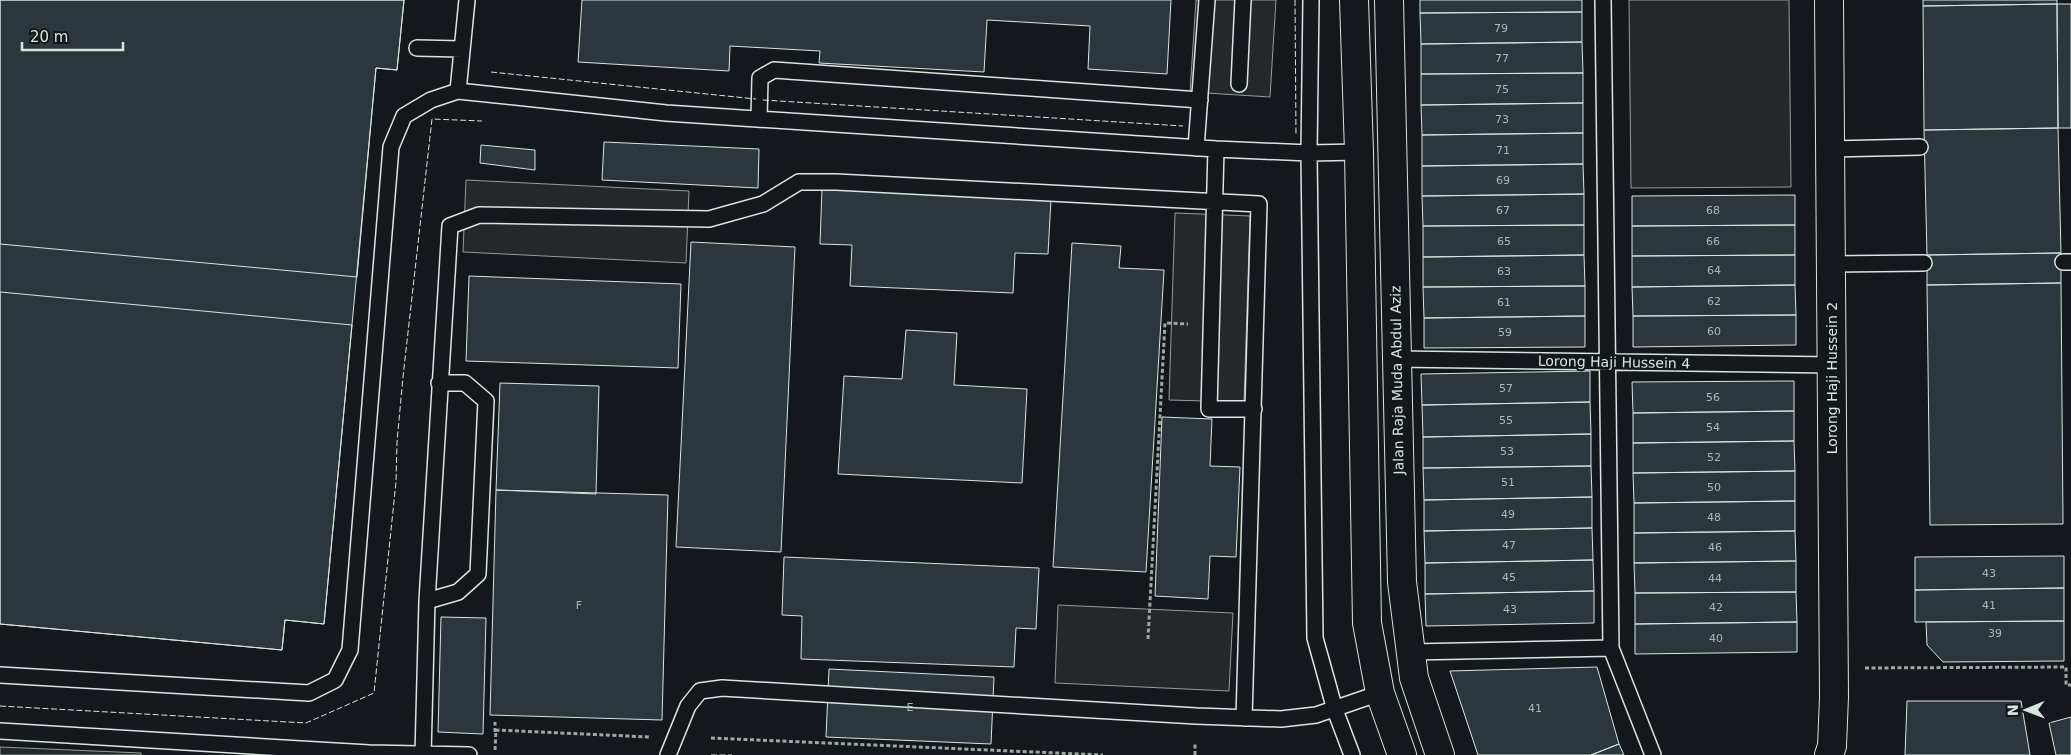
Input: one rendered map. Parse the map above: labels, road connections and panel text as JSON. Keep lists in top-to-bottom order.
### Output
{
  "streets": {
    "main road": ["Lorong Haji Hussein 2", "Jalan Raja Muda Abdul Aziz"],
    "lane": ["Lorong Haji Hussein 4"]
  },
  "crossings": [
    ["Lorong Haji Hussein 4", "Lorong Haji Hussein 2"],
    ["Lorong Haji Hussein 4", "Jalan Raja Muda Abdul Aziz"]
  ],
  "house_numbers": [
    "79",
    "77",
    "75",
    "73",
    "71",
    "69",
    "67",
    "68",
    "65",
    "66",
    "64",
    "63",
    "62",
    "61",
    "60",
    "59",
    "57",
    "56",
    "55",
    "54",
    "53",
    "52",
    "51",
    "50",
    "49",
    "48",
    "47",
    "46",
    "43",
    "45",
    "44",
    "F",
    "41",
    "42",
    "43",
    "39",
    "40",
    "E",
    "41"
  ],
  "scale_bar": "20 m",
  "north": "left"
}
